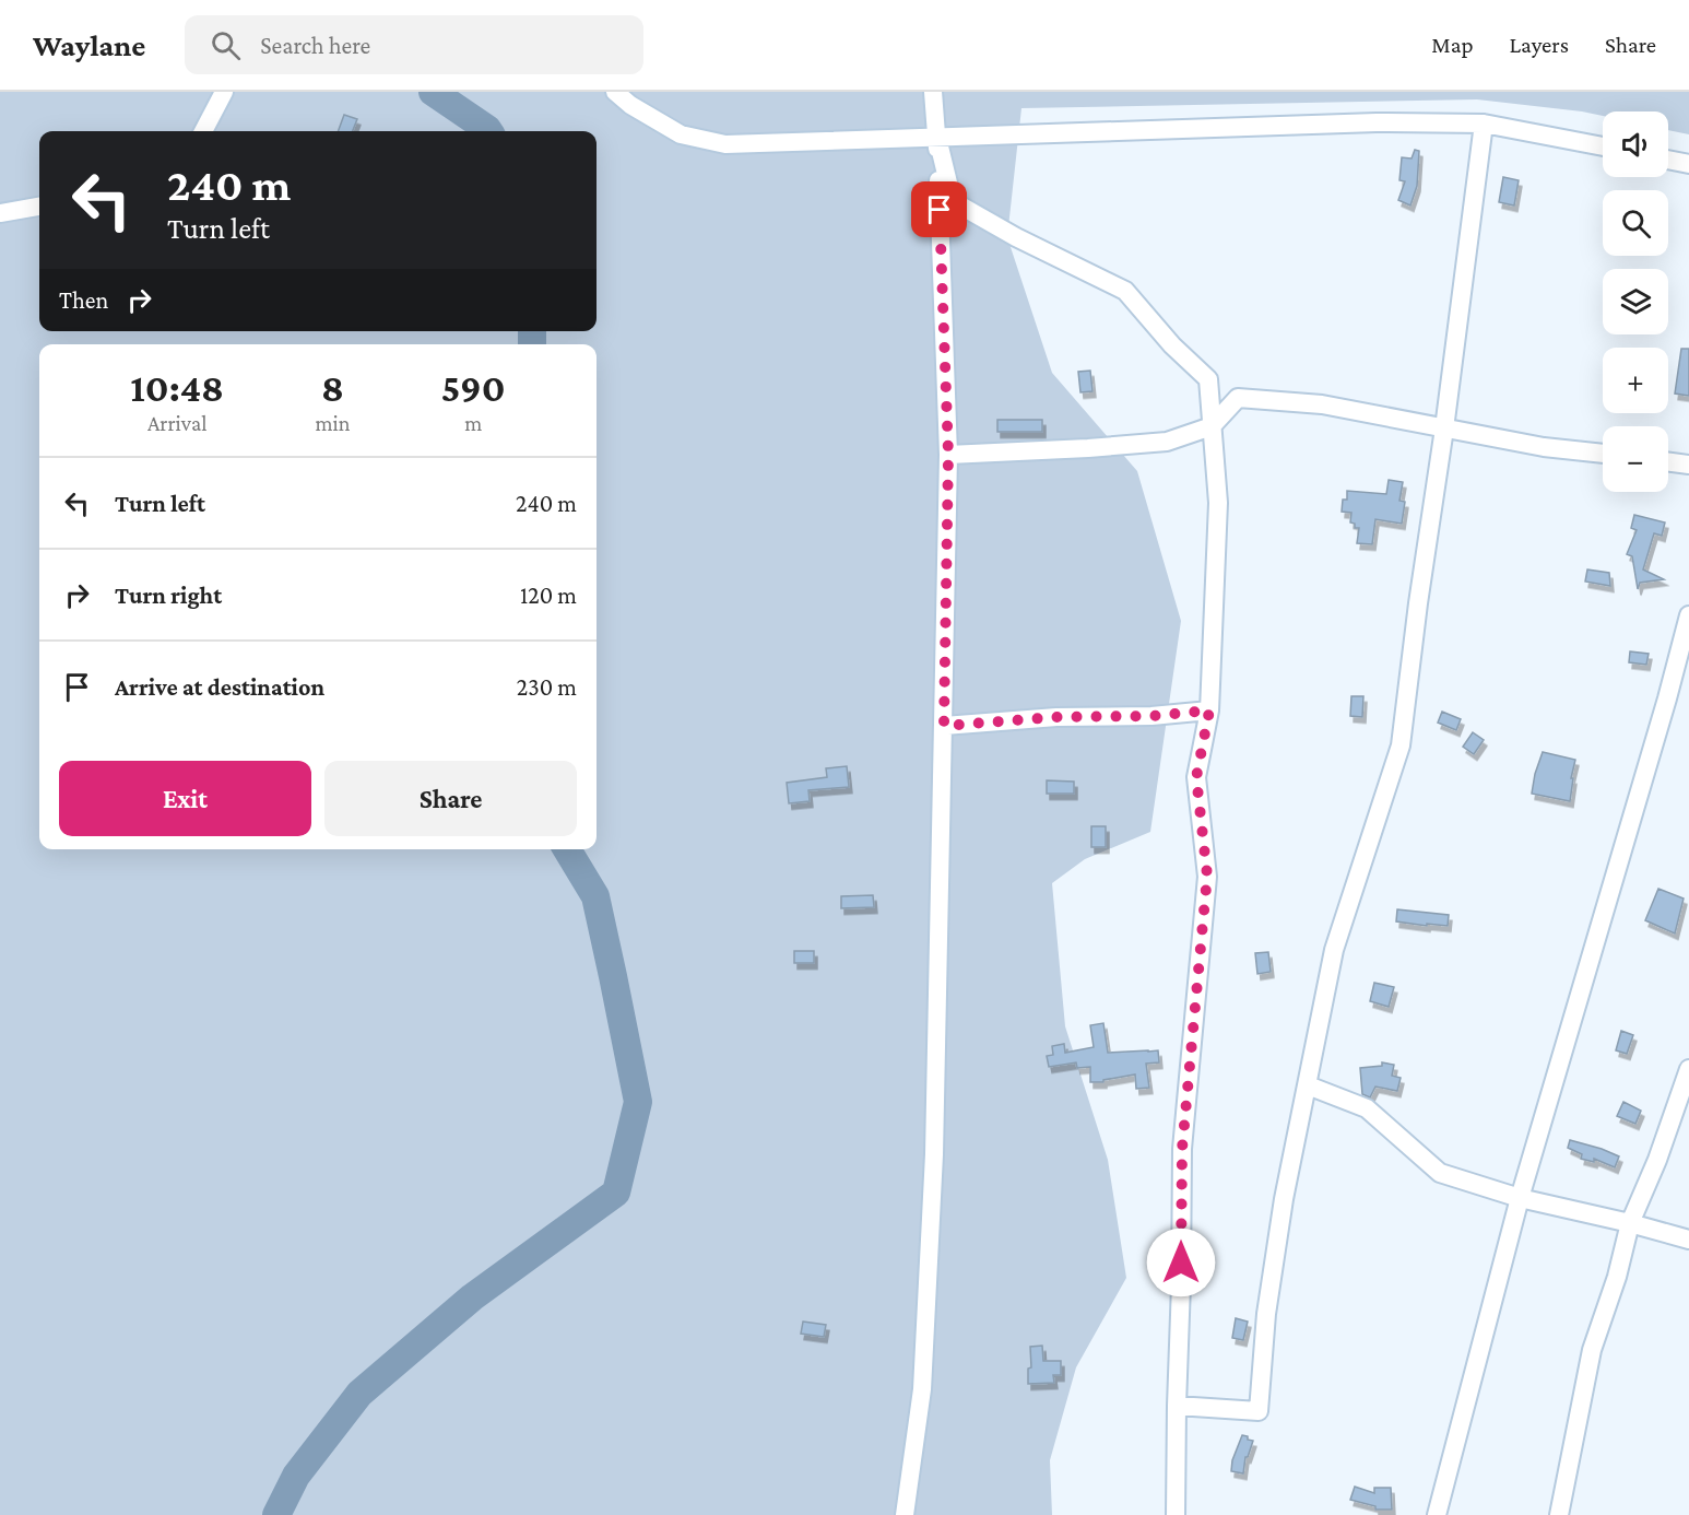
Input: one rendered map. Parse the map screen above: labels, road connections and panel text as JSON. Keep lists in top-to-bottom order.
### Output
{
  "page": {
    "header": "Waylane",
    "search": "Search here",
    "nav": ["Map", "Layers", "Share"],
    "map_buttons": ["+", "−"],
    "turn": ["240 m", "Turn left"],
    "then": "Then",
    "eta": [
      "10:48",
      "Arrival",
      "8",
      "min",
      "590",
      "m"
    ],
    "list": [
      {
        "name": "Turn left",
        "value": "240 m"
      },
      {
        "name": "Turn right",
        "value": "120 m"
      },
      {
        "name": "Arrive at destination",
        "value": "230 m"
      }
    ],
    "buttons": ["Exit", "Share"]
  }
}
